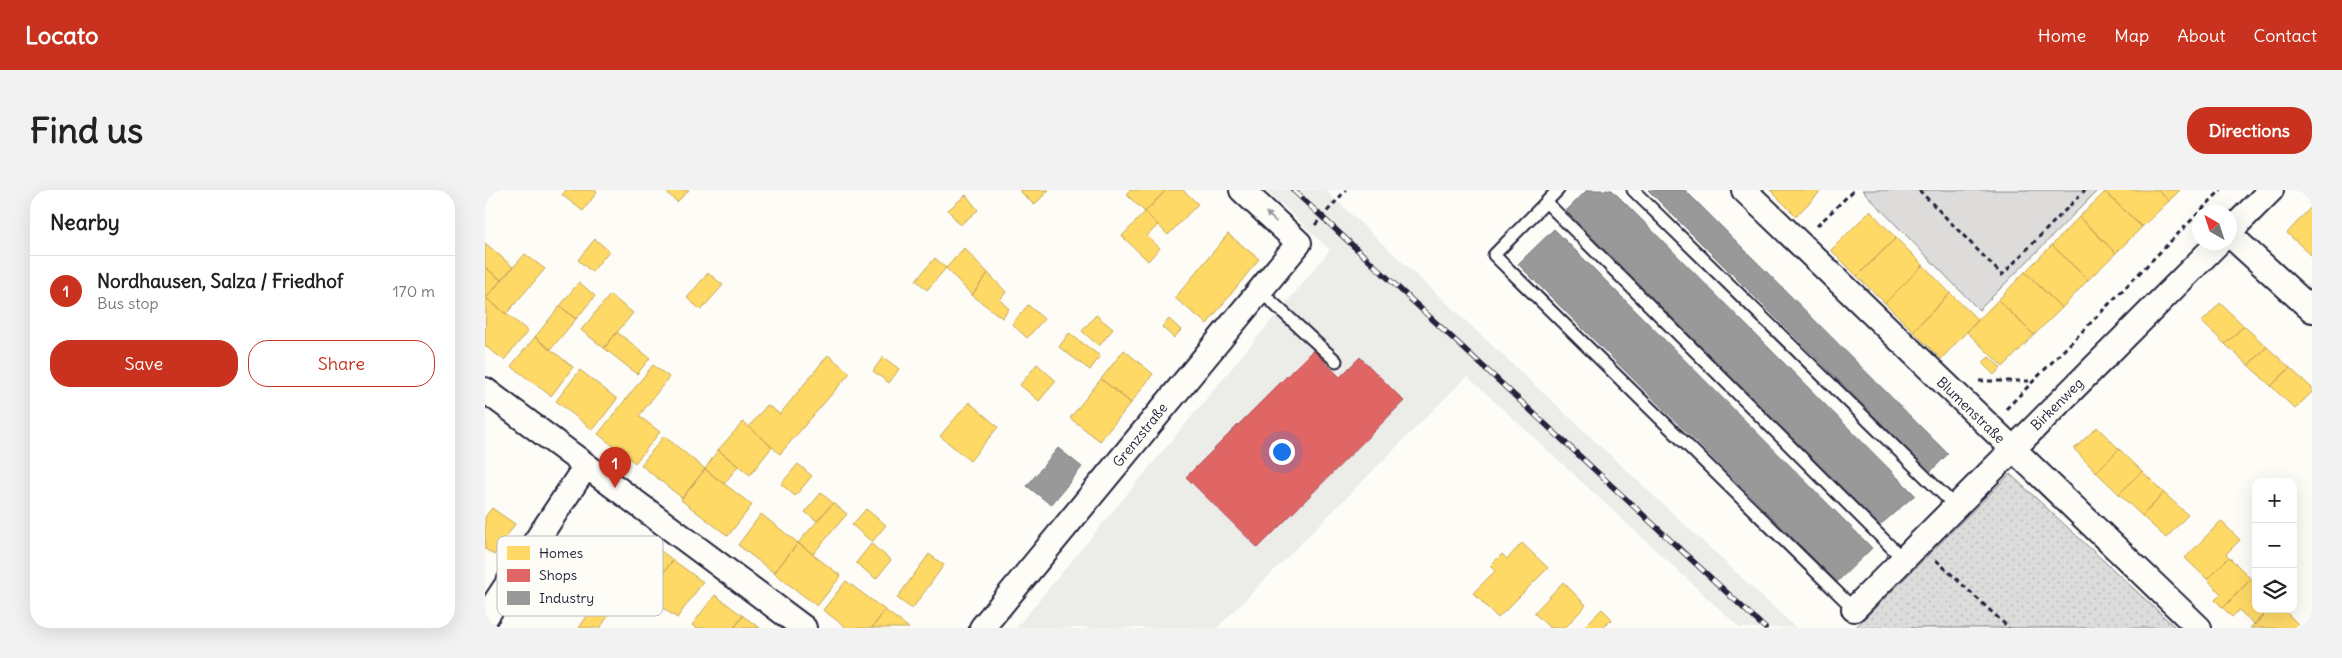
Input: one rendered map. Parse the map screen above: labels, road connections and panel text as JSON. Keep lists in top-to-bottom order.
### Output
{
  "streets": {
    "street": ["Birkenweg", "Blumenstraße", "Grenzstraße"]
  },
  "crossings": [
    ["Birkenweg", "Blumenstraße"]
  ],
  "legend": ["Homes", "Shops", "Industry"],
  "north": "top left",
  "page": {
    "header": "Locato",
    "nav": [
      "Home",
      "Map",
      "About",
      "Contact"
    ],
    "buttons": [
      "Directions",
      ["Save", "Share"]
    ],
    "title": "Find us",
    "heading": "Nearby",
    "list": [
      {
        "mark": "1",
        "name": "Nordhausen, Salza / Friedhof",
        "note": "Bus stop",
        "value": "170 m"
      }
    ],
    "pins": "1",
    "map_buttons": ["+", "−"]
  }
}
